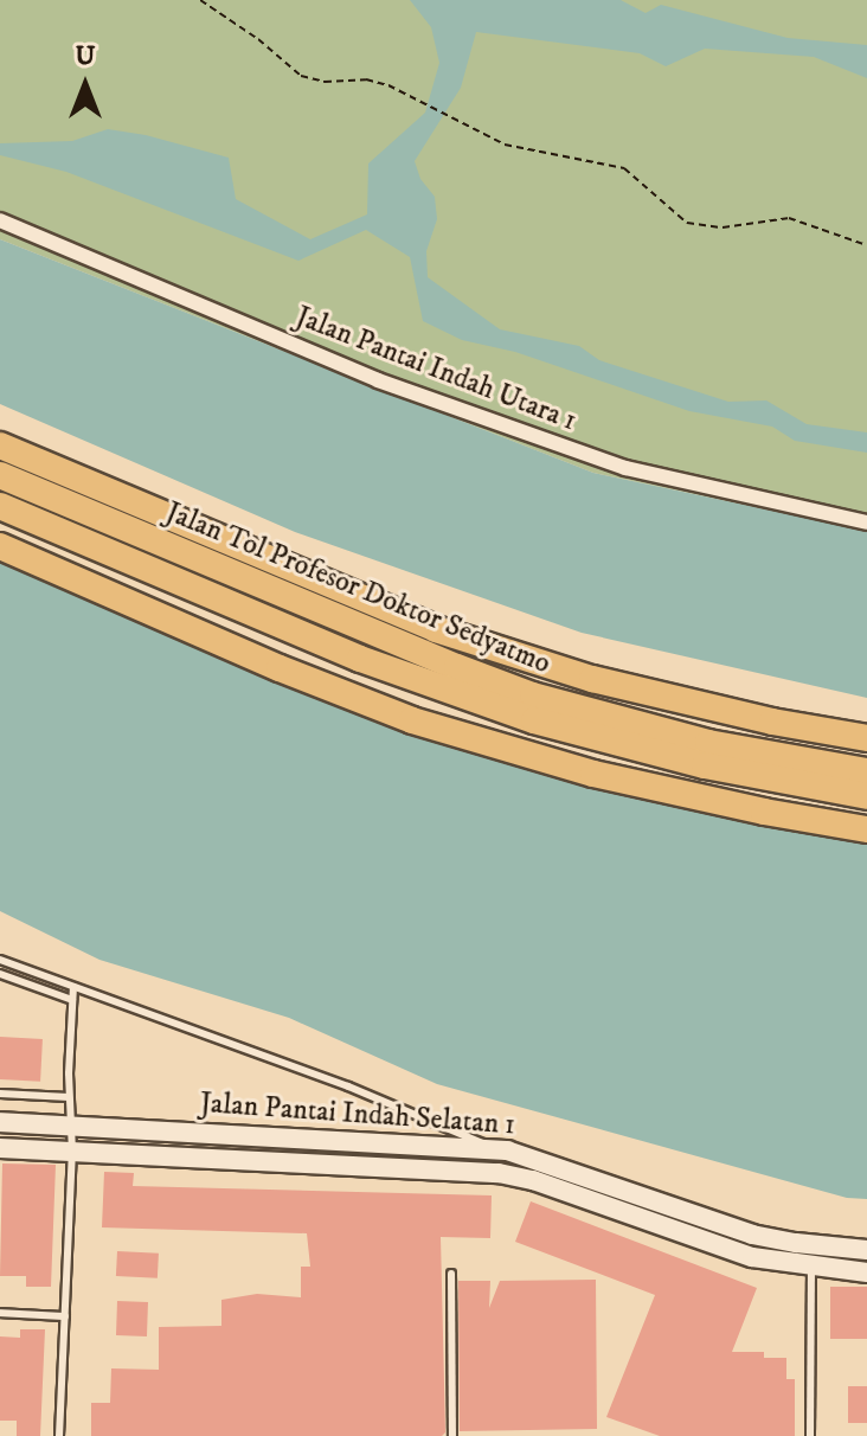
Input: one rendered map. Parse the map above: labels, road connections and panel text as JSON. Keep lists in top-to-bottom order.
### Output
{
  "streets": {
    "highway": ["Jalan Tol Profesor Doktor Sedyatmo"],
    "street": ["Jalan Pantai Indah Utara 1", "Jalan Pantai Indah Selatan 1"]
  },
  "north": "top"
}
